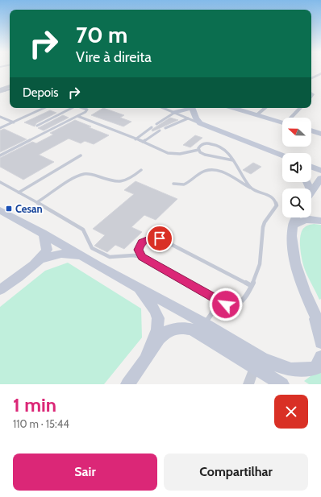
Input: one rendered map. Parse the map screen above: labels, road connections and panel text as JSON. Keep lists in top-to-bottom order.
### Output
{
  "places": {
    "transit": ["Cesan"]
  },
  "north": "left",
  "page": {
    "turn": ["70 m", "Vire à direita"],
    "then": "Depois",
    "heading": ["1 min", "110 m · 15:44"],
    "buttons": ["Sair", "Compartilhar"]
  }
}
